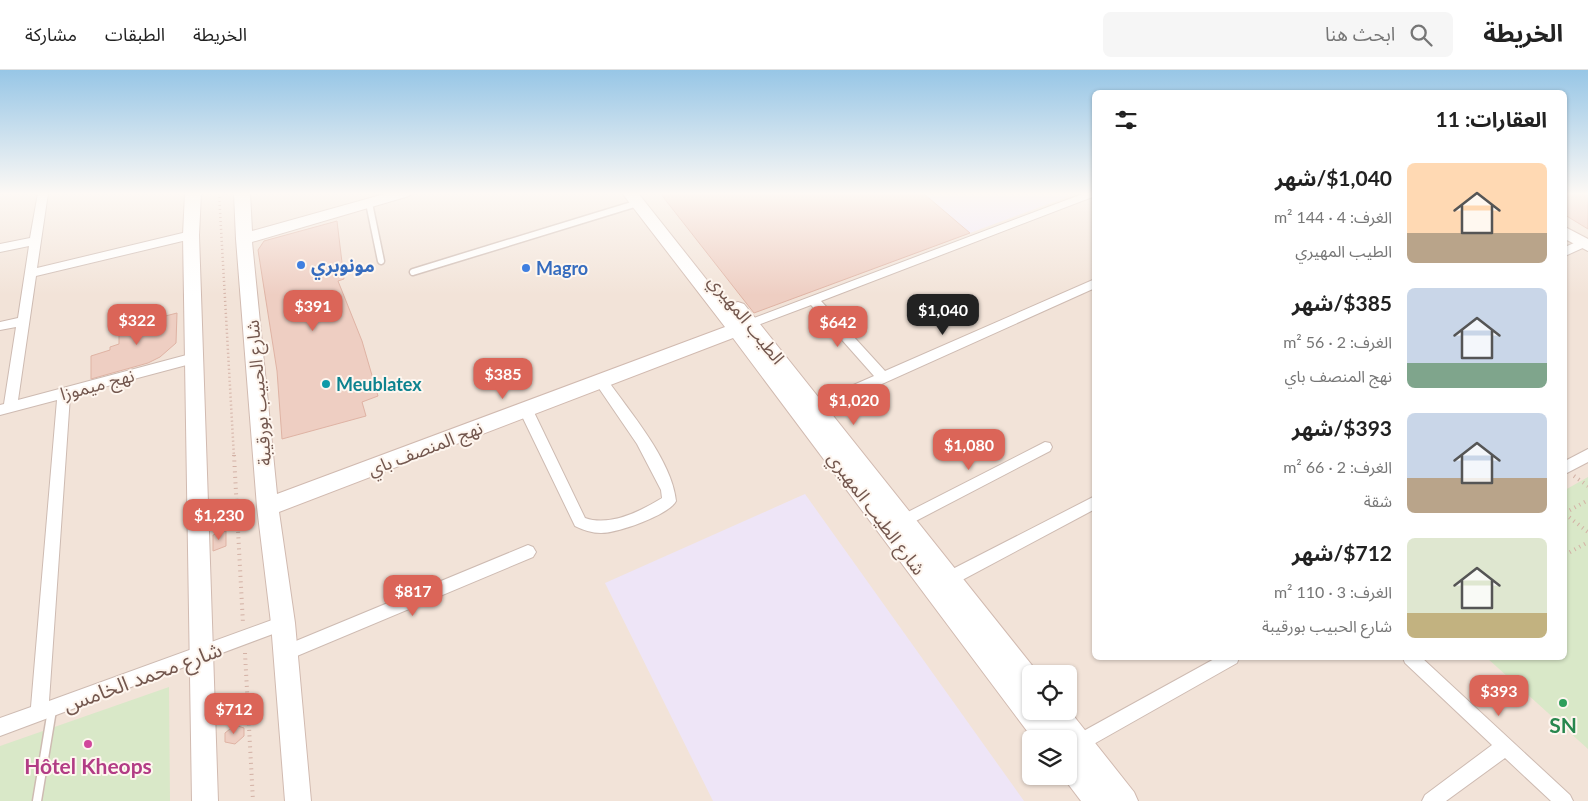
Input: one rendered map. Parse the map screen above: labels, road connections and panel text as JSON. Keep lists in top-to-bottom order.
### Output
{
  "streets": {
    "street": [
      "نهج ميموزا",
      "شارع الحبيب بورقيبة",
      "نهج المنصف باي",
      "شارع الطيب المهيري",
      "شارع محمد الخامس"
    ]
  },
  "crossings": [
    ["شارع الحبيب بورقيبة", "نهج المنصف باي"],
    ["شارع الحبيب بورقيبة", "شارع محمد الخامس"],
    ["نهج المنصف باي", "شارع الطيب المهيري"]
  ],
  "places": [
    "مونوبري",
    "Magro",
    "Meublatex",
    "SN",
    "Hôtel Kheops"
  ],
  "page": {
    "header": "الخريطة",
    "search": "ابحث هنا",
    "nav": ["الخريطة", "الطبقات", "مشاركة"],
    "heading": "العقارات: 11",
    "list": [
      {
        "name": "$1,040/شهر",
        "note": "الغرف: 4 · 144 m² · الطيب المهيري"
      },
      {
        "name": "$385/شهر",
        "note": "الغرف: 2 · 56 m² · نهج المنصف باي"
      },
      {
        "name": "$393/شهر",
        "note": "الغرف: 2 · 66 m² · شقة"
      },
      {
        "name": "$712/شهر",
        "note": "الغرف: 3 · 110 m² · شارع الحبيب بورقيبة"
      }
    ],
    "price": [
      "$391",
      "$1,040",
      "$322",
      "$642",
      "$385",
      "$1,020",
      "$1,080",
      "$1,230",
      "$817",
      "$393",
      "$712"
    ]
  }
}
